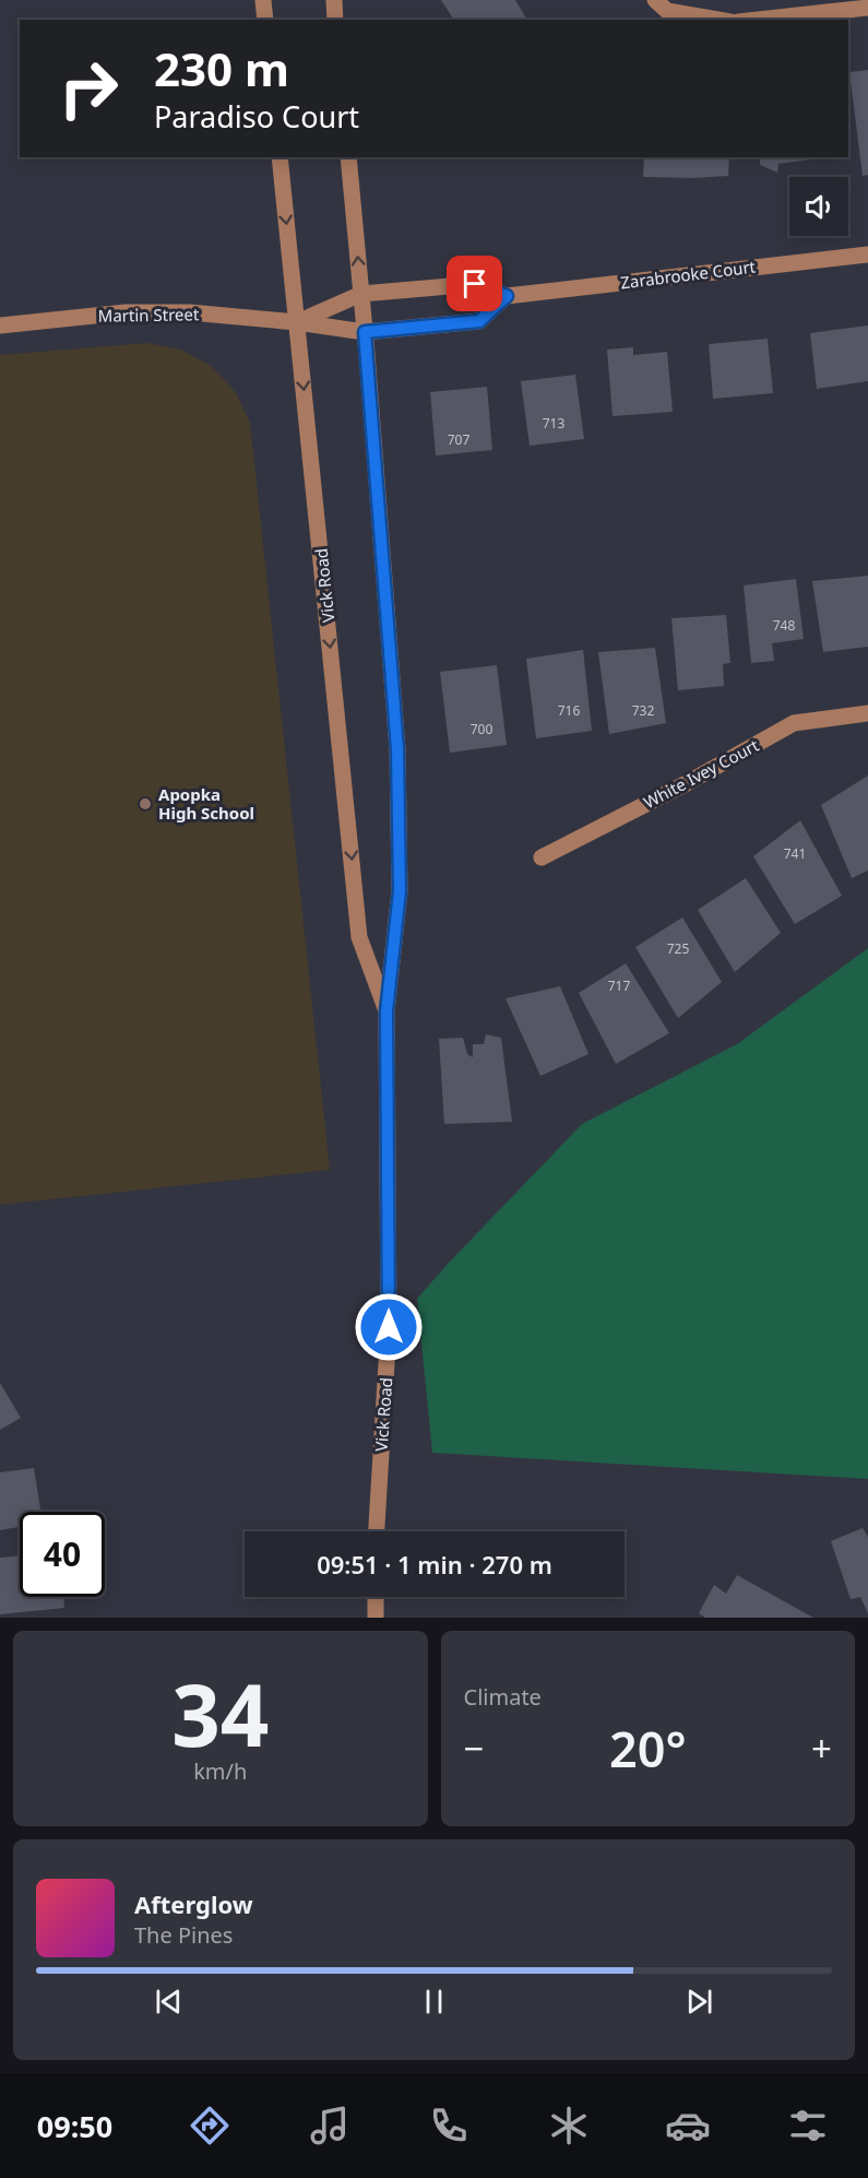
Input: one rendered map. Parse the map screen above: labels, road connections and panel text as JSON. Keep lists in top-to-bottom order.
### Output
{
  "streets": {
    "street": [
      "Zarabrooke Court",
      "Martin Street",
      "Vick Road",
      "White Ivey Court"
    ]
  },
  "crossings": [
    ["Zarabrooke Court", "Martin Street"],
    ["Martin Street", "Vick Road"]
  ],
  "places": ["Apopka High School"],
  "house_numbers": [
    "713",
    "707",
    "748",
    "716",
    "732",
    "700",
    "741",
    "725",
    "717"
  ],
  "page": {
    "turn": ["230 m", "Paradiso Court"],
    "limit": "40",
    "trip": "09:51 · 1 min · 270 m",
    "tile": [
      ["34", "km/h"],
      "Climate"
    ],
    "heat": ["−", "20°", "+"],
    "song": ["Afterglow", "The Pines"],
    "tabs": "09:50"
  }
}
